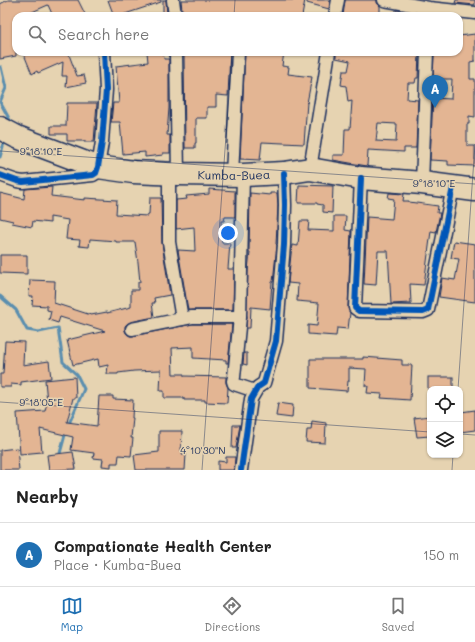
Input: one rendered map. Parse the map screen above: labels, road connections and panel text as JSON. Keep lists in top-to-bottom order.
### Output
{
  "streets": {
    "highway": ["Kumba-Buea"]
  },
  "page": {
    "search": "Search here",
    "pins": "A",
    "heading": "Nearby",
    "list": [
      {
        "mark": "A",
        "name": "Compationate Health Center",
        "note": "Place · Kumba-Buea",
        "value": "150 m"
      }
    ],
    "nav": ["Map", "Directions", "Saved"]
  },
  "coordinates": ["9°18'10\"E", "9°18'05\"E", "4°10'30\"N"]
}
